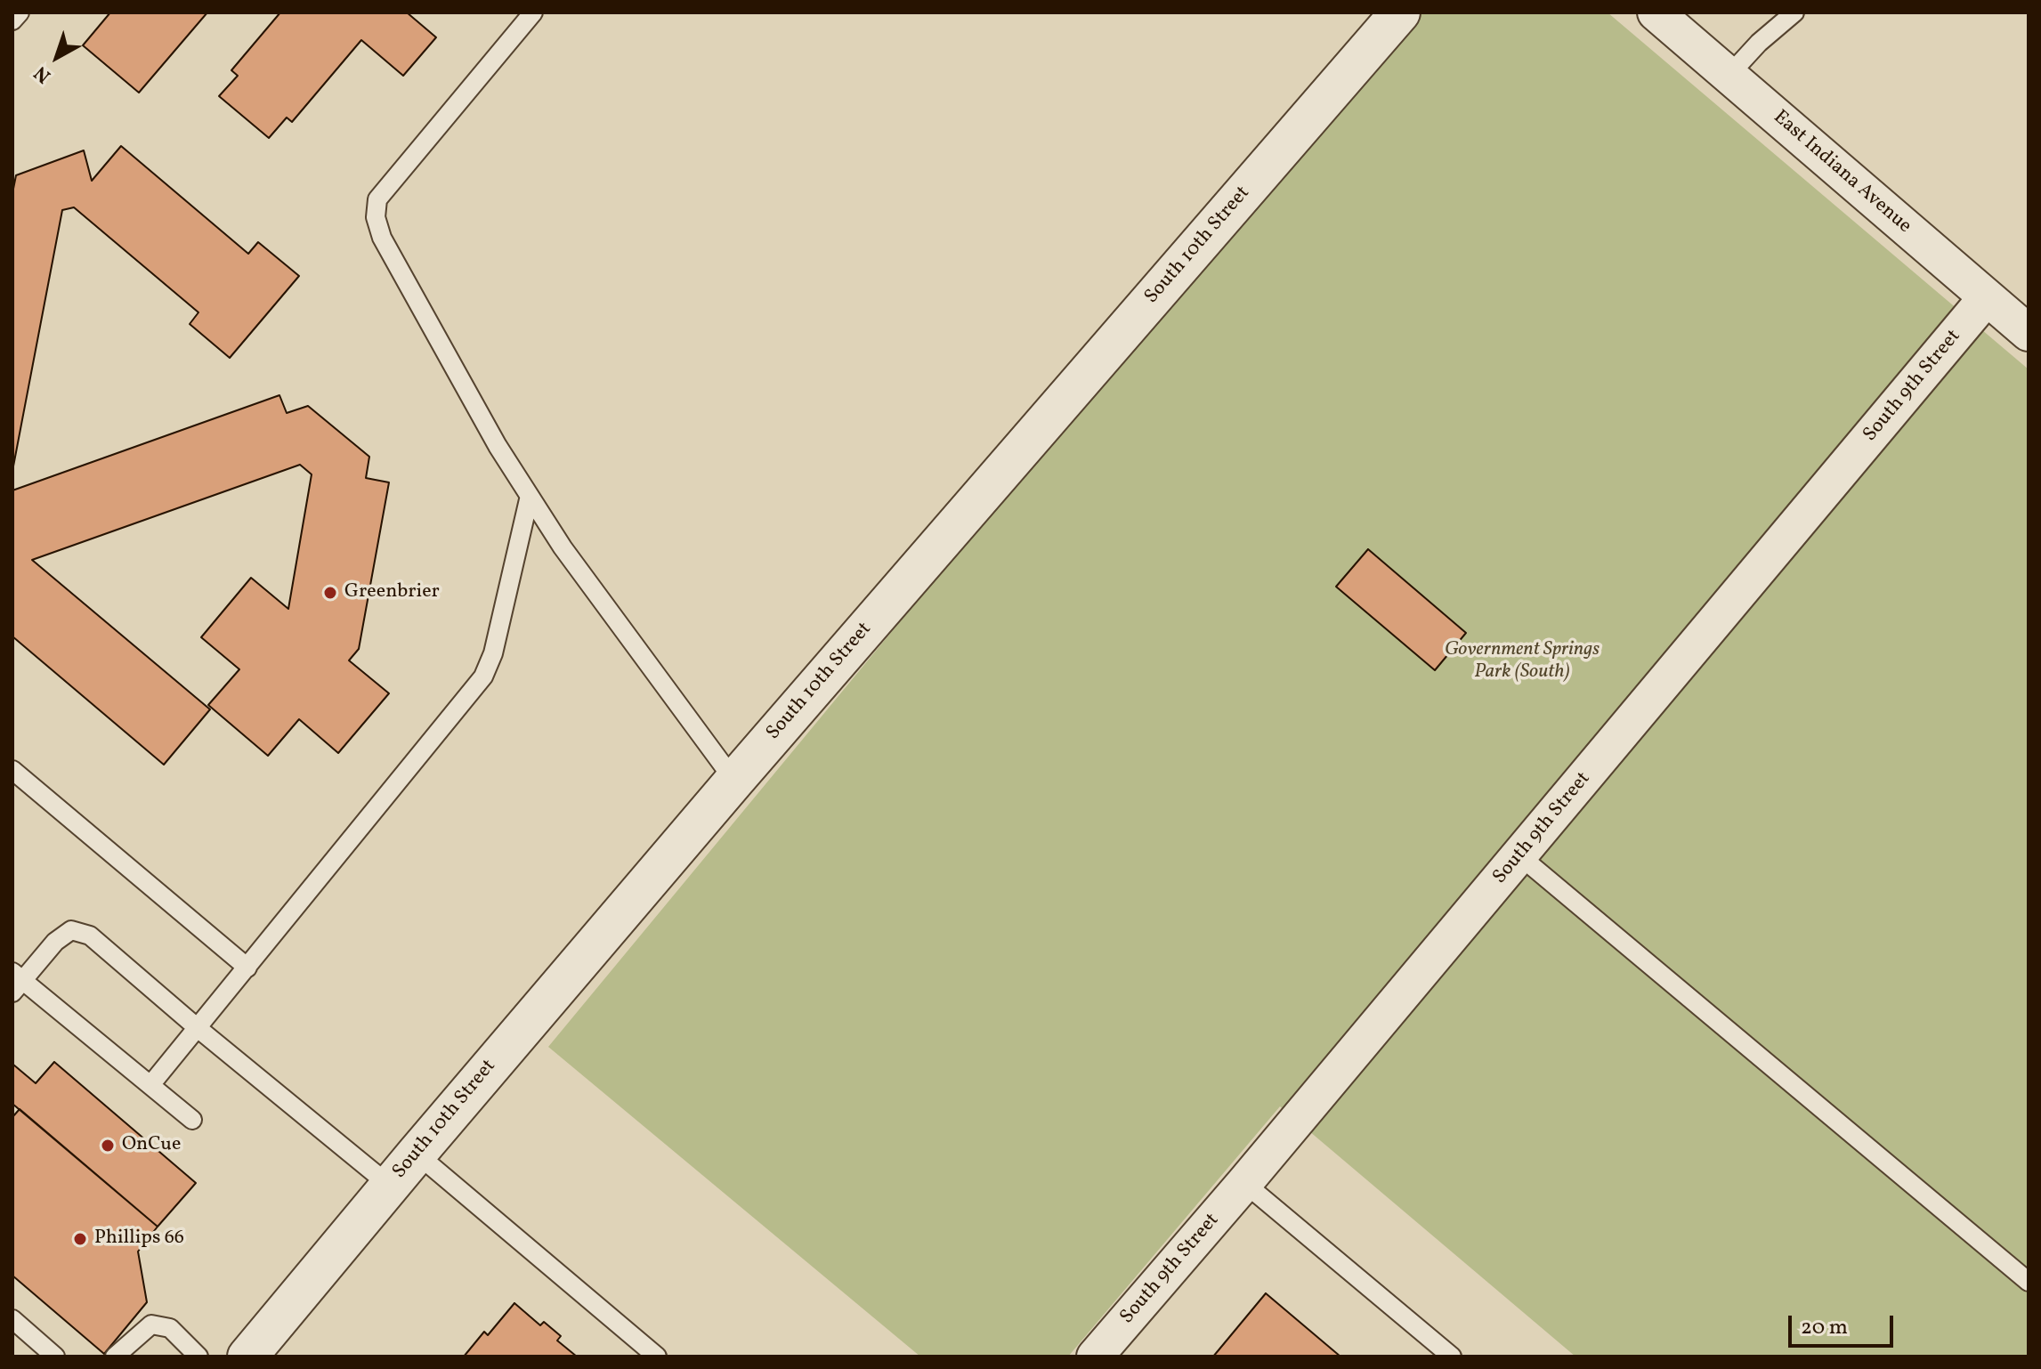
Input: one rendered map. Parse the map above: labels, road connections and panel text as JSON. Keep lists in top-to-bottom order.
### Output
{
  "streets": {
    "street": ["East Indiana Avenue", "South 10th Street", "South 9th Street"]
  },
  "crossings": [
    ["East Indiana Avenue", "South 9th Street"]
  ],
  "parks": ["Government Springs Park (South)"],
  "places": ["Greenbrier", "OnCue", "Phillips 66"],
  "scale_bar": "20 m",
  "north": "bottom left"
}
